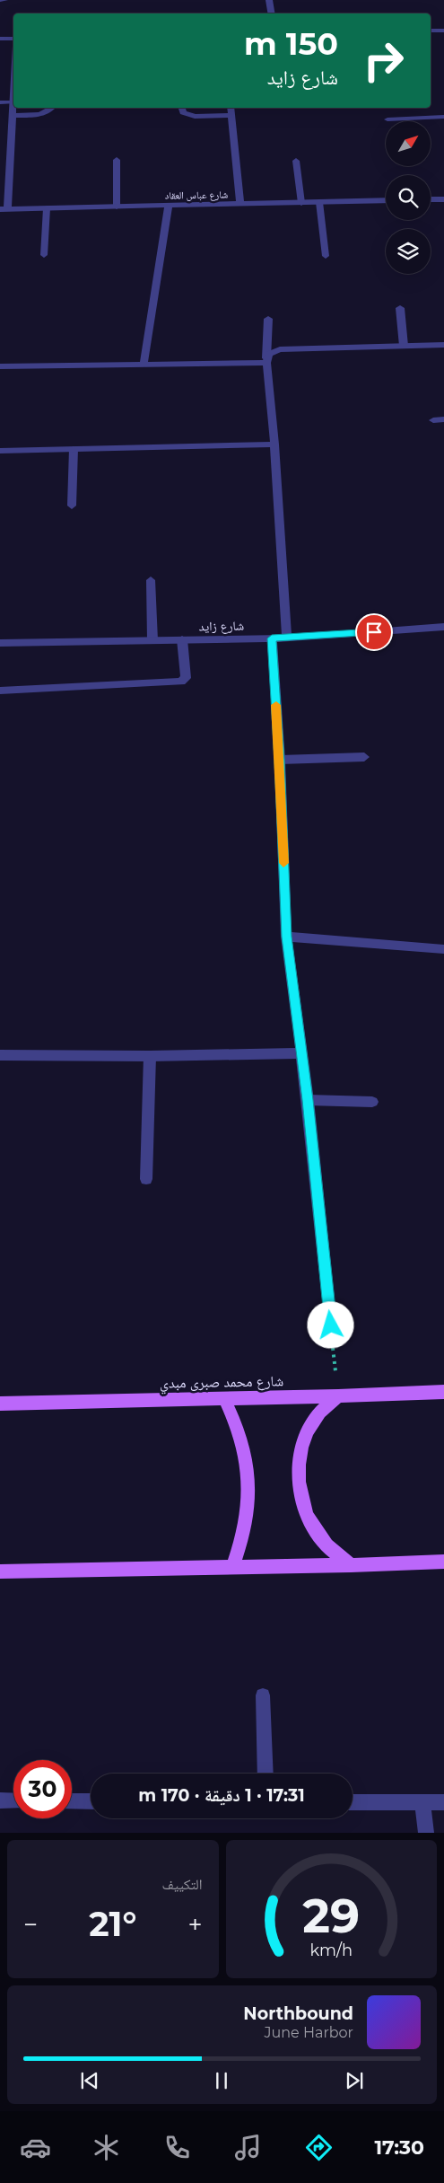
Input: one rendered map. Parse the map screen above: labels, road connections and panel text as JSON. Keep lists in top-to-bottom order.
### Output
{
  "streets": {
    "main road": ["شارع محمد صبرى مبدي"],
    "street": ["شارع عباس العقاد", "شارع زايد"]
  },
  "north": "top right",
  "page": {
    "turn": ["150 m", "شارع زايد"],
    "limit": "30",
    "trip": "17:31 · 1 دقيقة · 170 m",
    "tile": "التكييف",
    "heat": ["−", "21°", "+"],
    "song": ["Northbound", "June Harbor"],
    "tabs": "17:30",
    "gauge": ["29", "km/h"]
  }
}
